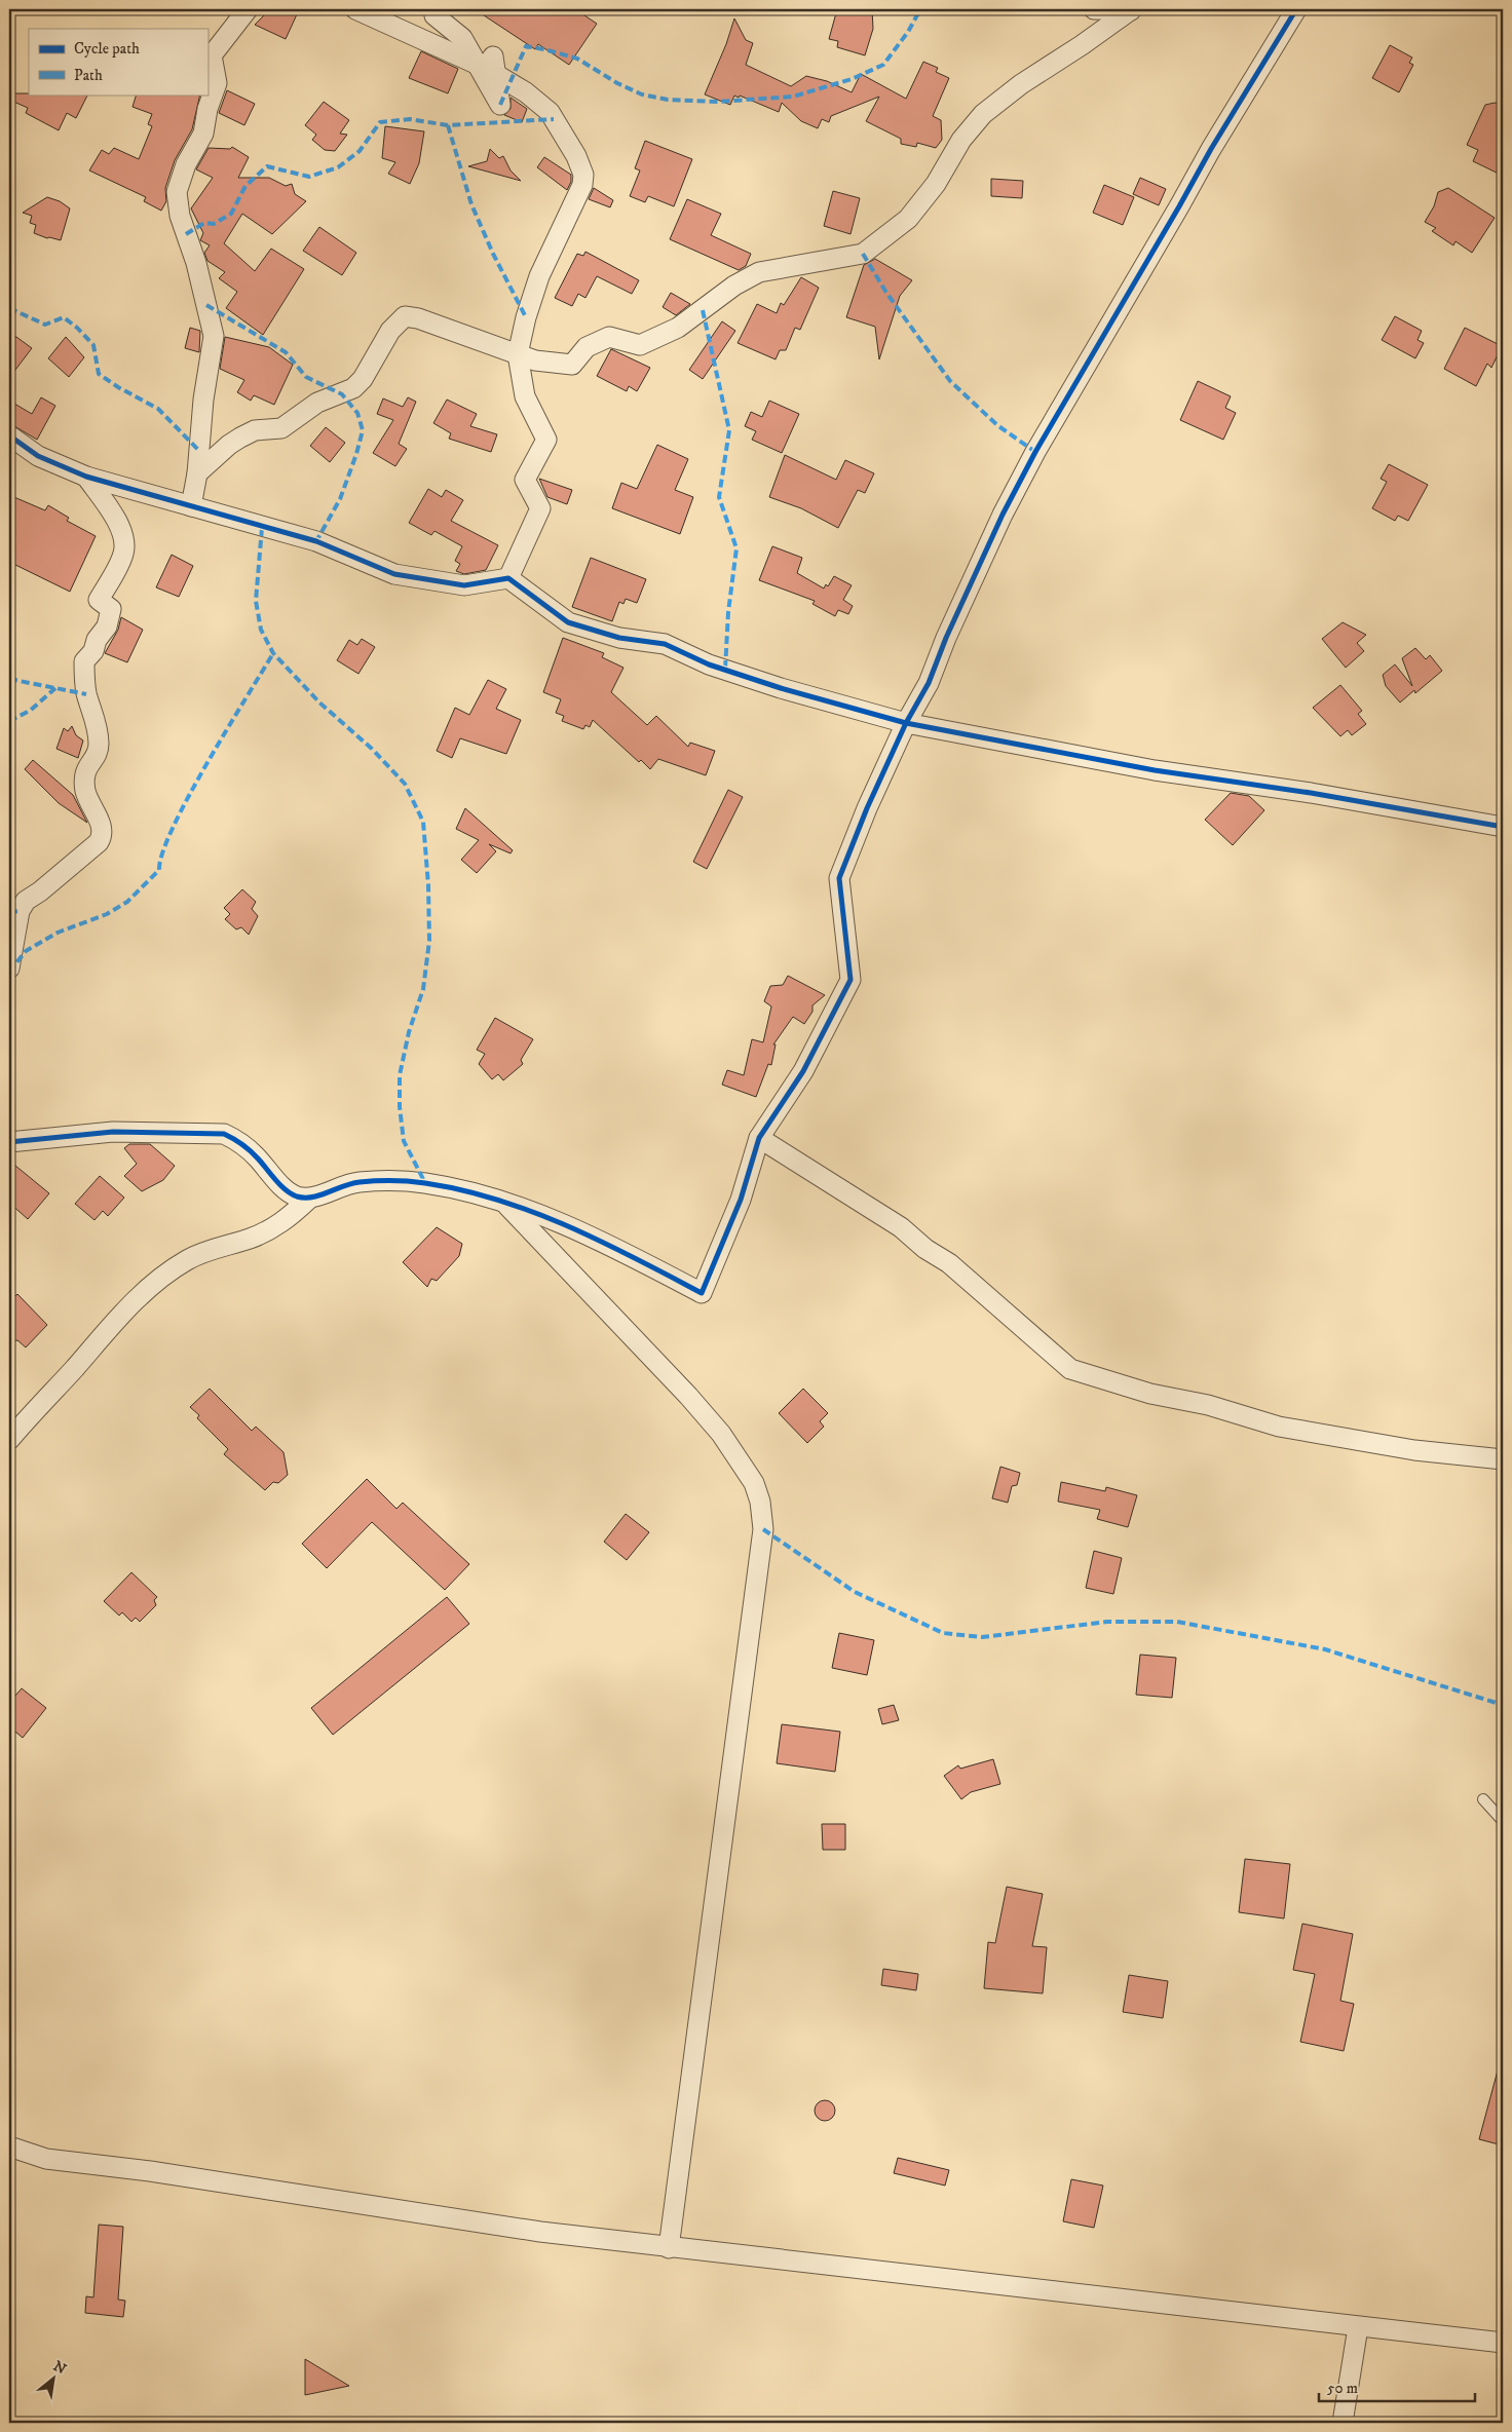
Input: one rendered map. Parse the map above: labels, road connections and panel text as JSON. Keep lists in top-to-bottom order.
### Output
{
  "legend": ["Cycle path", "Path"],
  "scale_bar": "50 m",
  "north": "top right"
}
